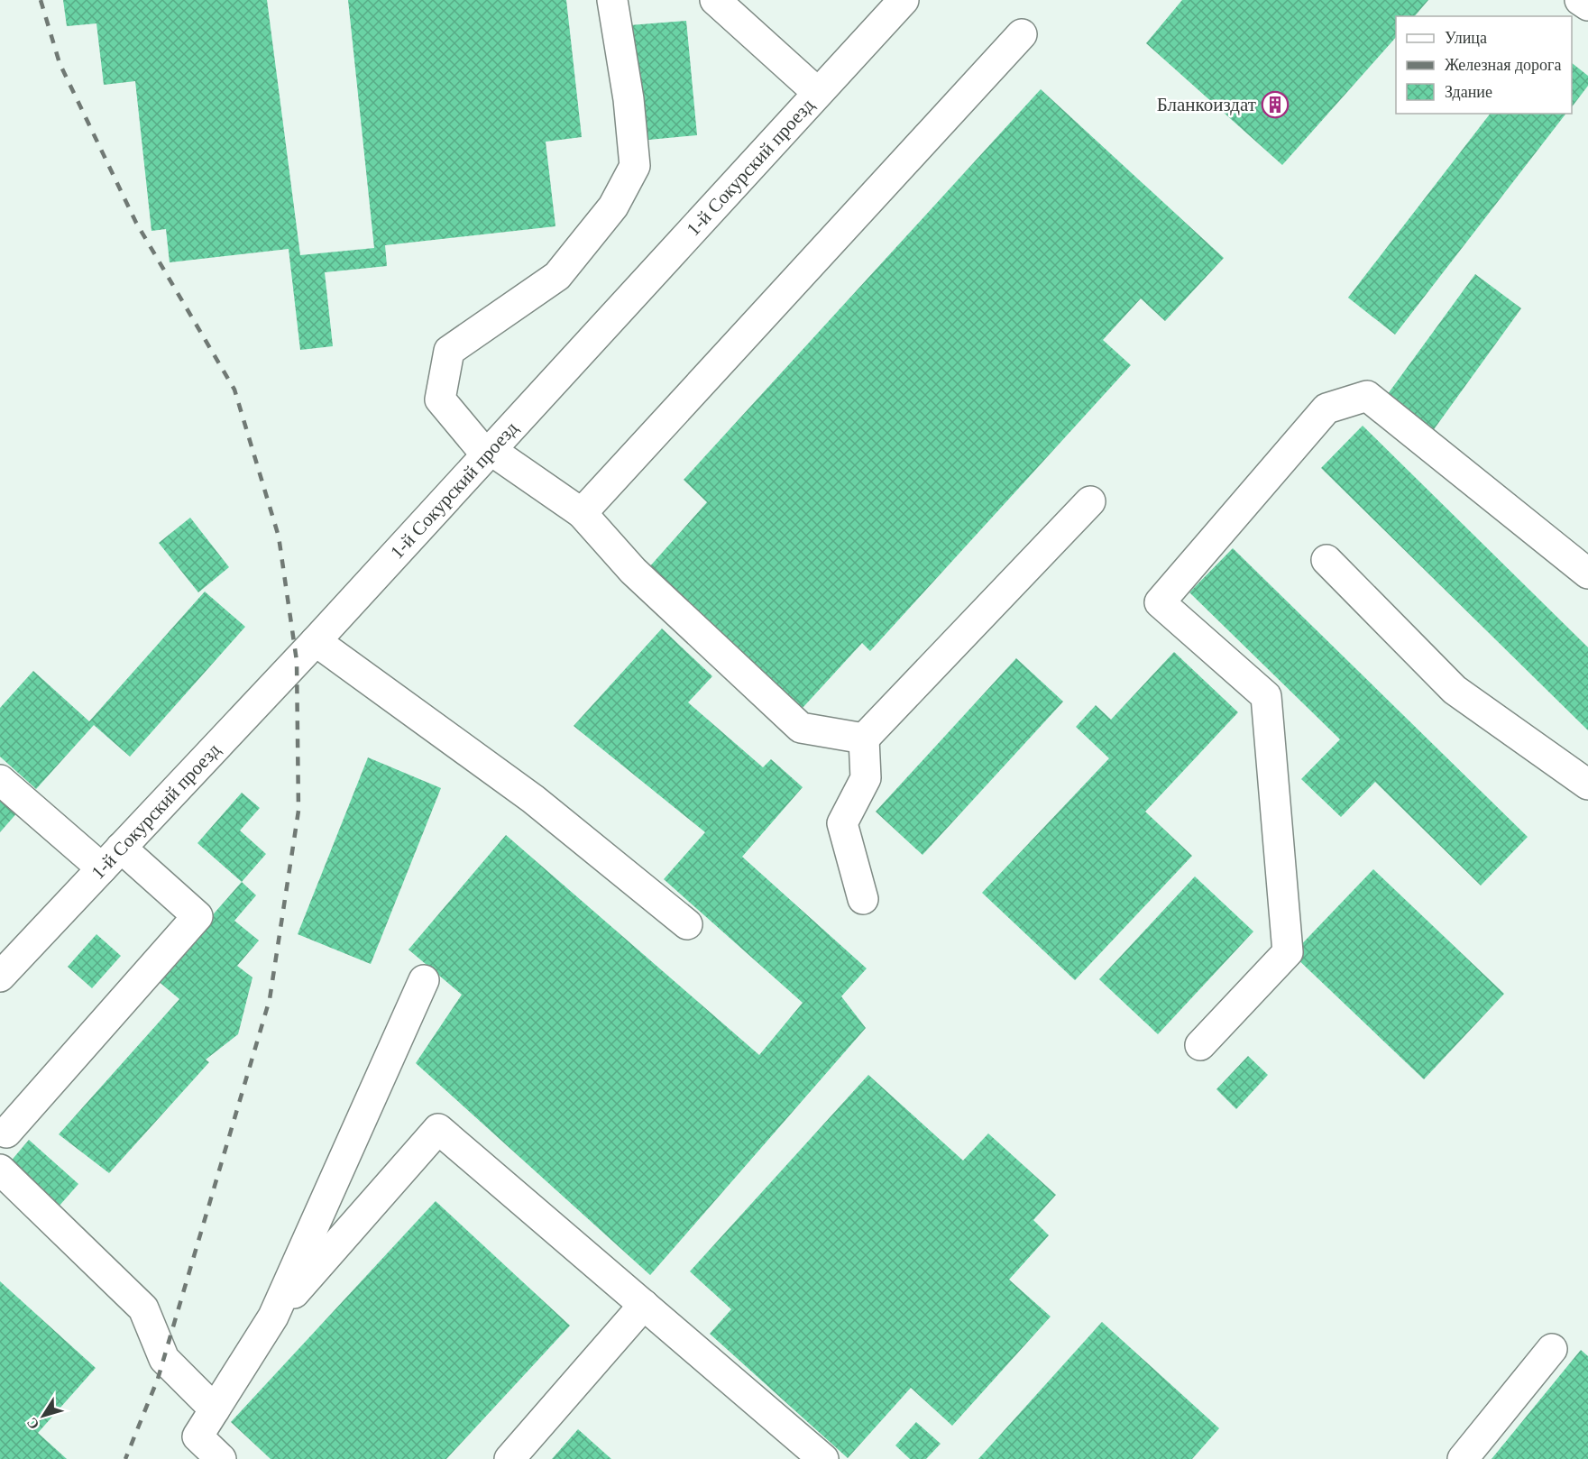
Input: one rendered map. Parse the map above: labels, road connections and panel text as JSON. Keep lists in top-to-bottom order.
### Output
{
  "streets": {
    "street": ["1-й Сокурский проезд"]
  },
  "places": {
    "building": ["Бланкоиздат"]
  },
  "legend": ["Улица", "Железная дорога", "Здание"],
  "north": "bottom left"
}
